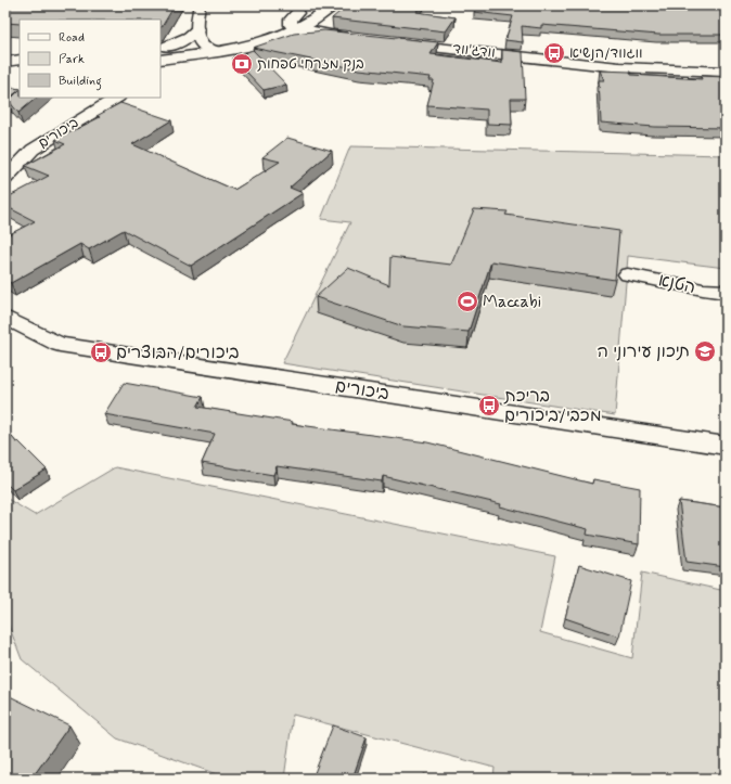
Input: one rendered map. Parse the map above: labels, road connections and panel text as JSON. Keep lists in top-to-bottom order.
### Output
{
  "streets": {
    "main road": ["וודג'ווד"],
    "street": ["ביכורים", "הטנא"]
  },
  "places": {
    "bus stop": ["ווגווד/הנשיא", "ביכורים/הבוצרים", "בריכת מכבי/ביכורים"],
    "bank": ["בנק מזרחי טפחות"],
    "sports": ["Maccabi"],
    "school or university": ["תיכון עירוני ה"]
  },
  "legend": ["Road", "Park", "Building"]
}
